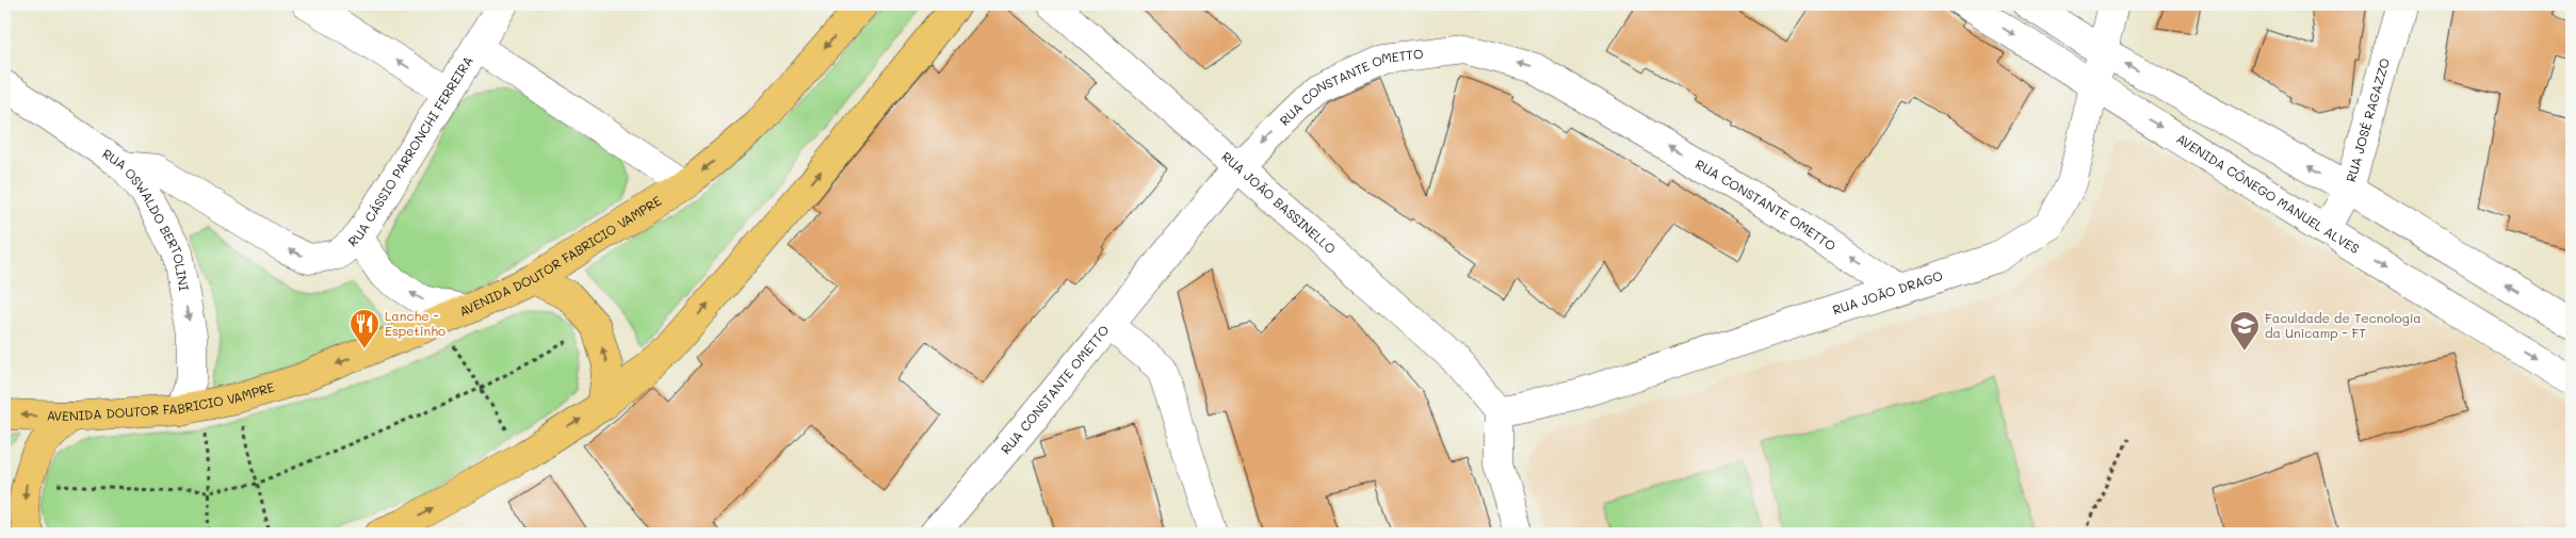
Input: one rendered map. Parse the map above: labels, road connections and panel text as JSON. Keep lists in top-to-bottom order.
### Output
{
  "streets": {
    "main road": ["AVENIDA DOUTOR FABRICIO VAMPRE"],
    "street": [
      "RUA CONSTANTE OMETTO",
      "RUA JOSÉ RAGAZZO",
      "RUA CÁSSIO PARRONCHI FERREIRA",
      "AVENIDA CÔNEGO MANUEL ALVES",
      "RUA JOÃO BASSINELLO",
      "RUA OSWALDO BERTOLINI",
      "RUA JOÃO DRAGO"
    ]
  },
  "crossings": [
    ["RUA CONSTANTE OMETTO", "RUA JOÃO BASSINELLO"],
    ["RUA CONSTANTE OMETTO", "RUA JOÃO DRAGO"],
    ["RUA JOSÉ RAGAZZO", "AVENIDA CÔNEGO MANUEL ALVES"],
    ["RUA CÁSSIO PARRONCHI FERREIRA", "RUA OSWALDO BERTOLINI"],
    ["AVENIDA CÔNEGO MANUEL ALVES", "RUA JOÃO DRAGO"],
    ["RUA JOÃO BASSINELLO", "RUA JOÃO DRAGO"],
    ["RUA OSWALDO BERTOLINI", "AVENIDA DOUTOR FABRICIO VAMPRE"]
  ],
  "one_way": ["RUA CONSTANTE OMETTO", "RUA CÁSSIO PARRONCHI FERREIRA", "RUA OSWALDO BERTOLINI"],
  "places": {
    "restaurant": ["Lanche - Espetinho"],
    "school or university": ["Faculdade de Tecnologia da Unicamp - FT"]
  }
}
